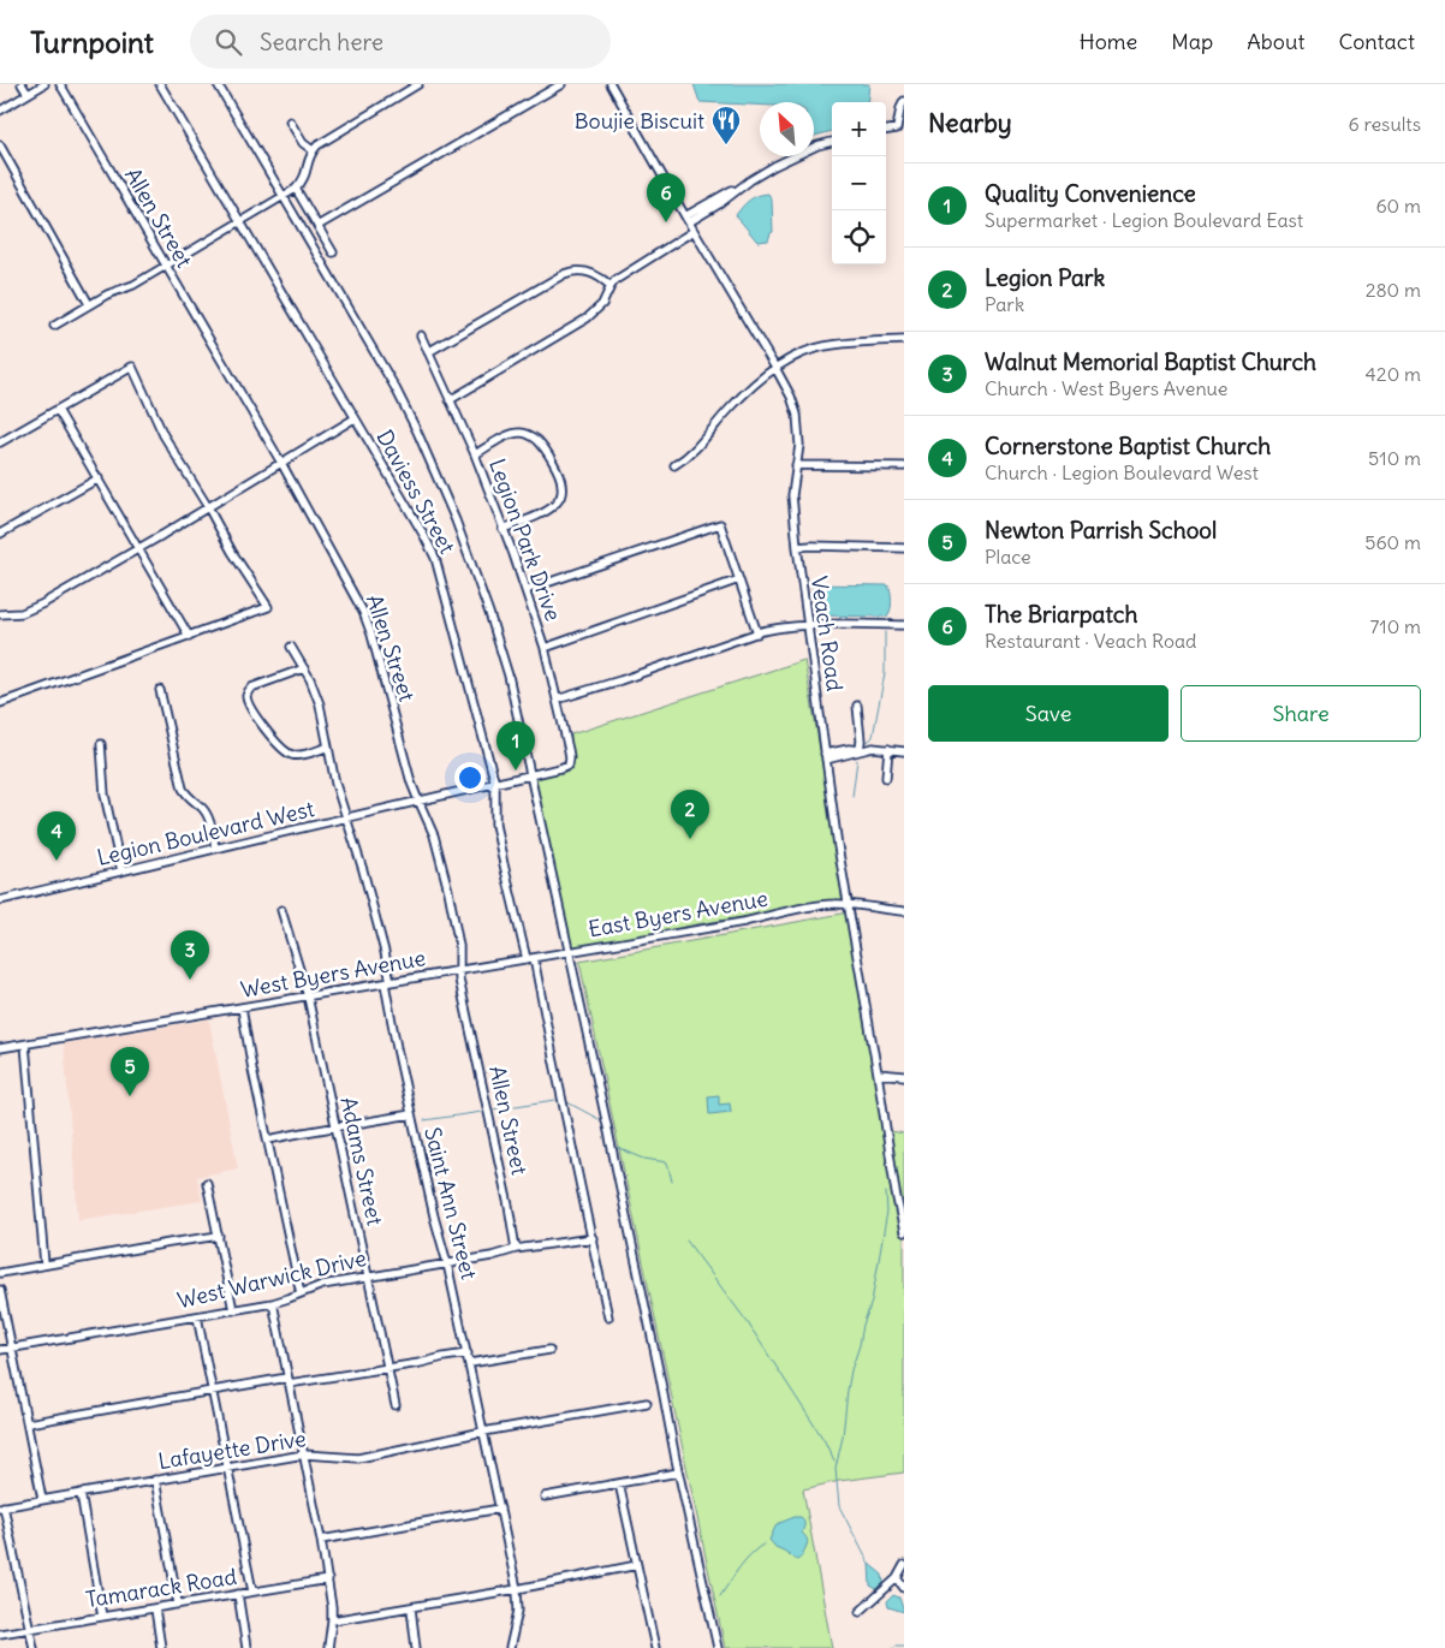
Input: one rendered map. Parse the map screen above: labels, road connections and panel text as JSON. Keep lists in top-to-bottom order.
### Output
{
  "streets": {
    "street": [
      "Allen Street",
      "Daviess Street",
      "Legion Park Drive",
      "Veach Road",
      "Legion Boulevard West",
      "East Byers Avenue",
      "West Byers Avenue",
      "Adams Street",
      "Saint Ann Street",
      "West Warwick Drive",
      "Lafayette Drive",
      "Tamarack Road"
    ]
  },
  "crossings": [
    ["Allen Street", "Legion Boulevard West"],
    ["Allen Street", "East Byers Avenue"],
    ["Allen Street", "West Byers Avenue"],
    ["Allen Street", "West Warwick Drive"],
    ["Daviess Street", "Legion Boulevard West"],
    ["Daviess Street", "East Byers Avenue"],
    ["Daviess Street", "West Warwick Drive"],
    ["Legion Park Drive", "Legion Boulevard West"],
    ["Veach Road", "East Byers Avenue"],
    ["Legion Boulevard West", "Saint Ann Street"],
    ["East Byers Avenue", "West Byers Avenue"],
    ["West Byers Avenue", "Adams Street"],
    ["West Byers Avenue", "Saint Ann Street"],
    ["Adams Street", "West Warwick Drive"],
    ["Saint Ann Street", "West Warwick Drive"],
    ["Saint Ann Street", "Lafayette Drive"]
  ],
  "places": {
    "restaurant": ["Boujie Biscuit"]
  },
  "north": "top left",
  "page": {
    "header": "Turnpoint",
    "search": "Search here",
    "nav": [
      "Home",
      "Map",
      "About",
      "Contact"
    ],
    "heading": ["Nearby", "6 results"],
    "map_buttons": ["+", "−"],
    "list": [
      {
        "mark": "1",
        "name": "Quality Convenience",
        "note": "Supermarket · Legion Boulevard East",
        "value": "60 m"
      },
      {
        "mark": "2",
        "name": "Legion Park",
        "note": "Park",
        "value": "280 m"
      },
      {
        "mark": "3",
        "name": "Walnut Memorial Baptist Church",
        "note": "Church · West Byers Avenue",
        "value": "420 m"
      },
      {
        "mark": "4",
        "name": "Cornerstone Baptist Church",
        "note": "Church · Legion Boulevard West",
        "value": "510 m"
      },
      {
        "mark": "5",
        "name": "Newton Parrish School",
        "note": "Place",
        "value": "560 m"
      },
      {
        "mark": "6",
        "name": "The Briarpatch",
        "note": "Restaurant · Veach Road",
        "value": "710 m"
      }
    ],
    "pins": [
      "6",
      "1",
      "2",
      "4",
      "3",
      "5"
    ],
    "buttons": ["Save", "Share"]
  }
}
